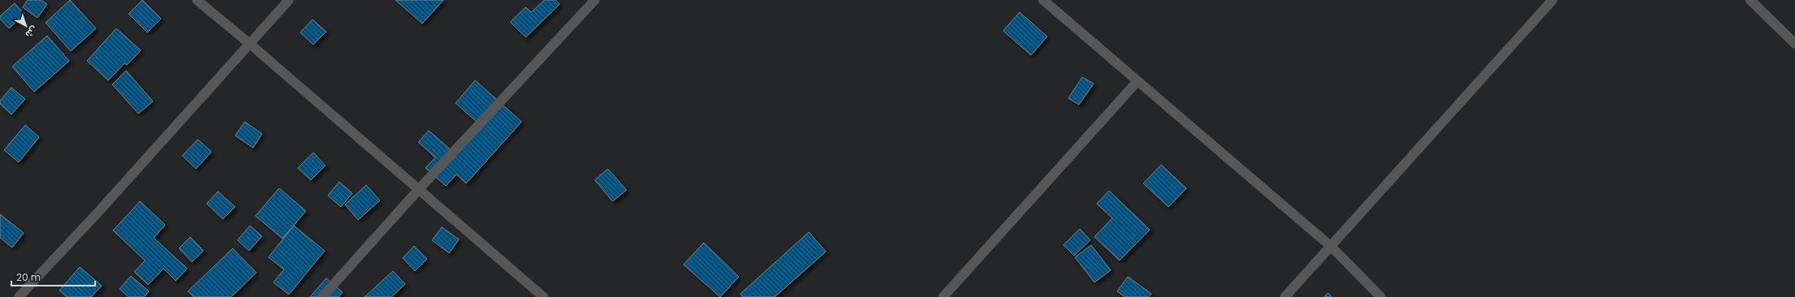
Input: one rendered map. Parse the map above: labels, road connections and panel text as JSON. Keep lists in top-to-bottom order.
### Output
{
  "scale_bar": "20 m",
  "north": "bottom right"
}
